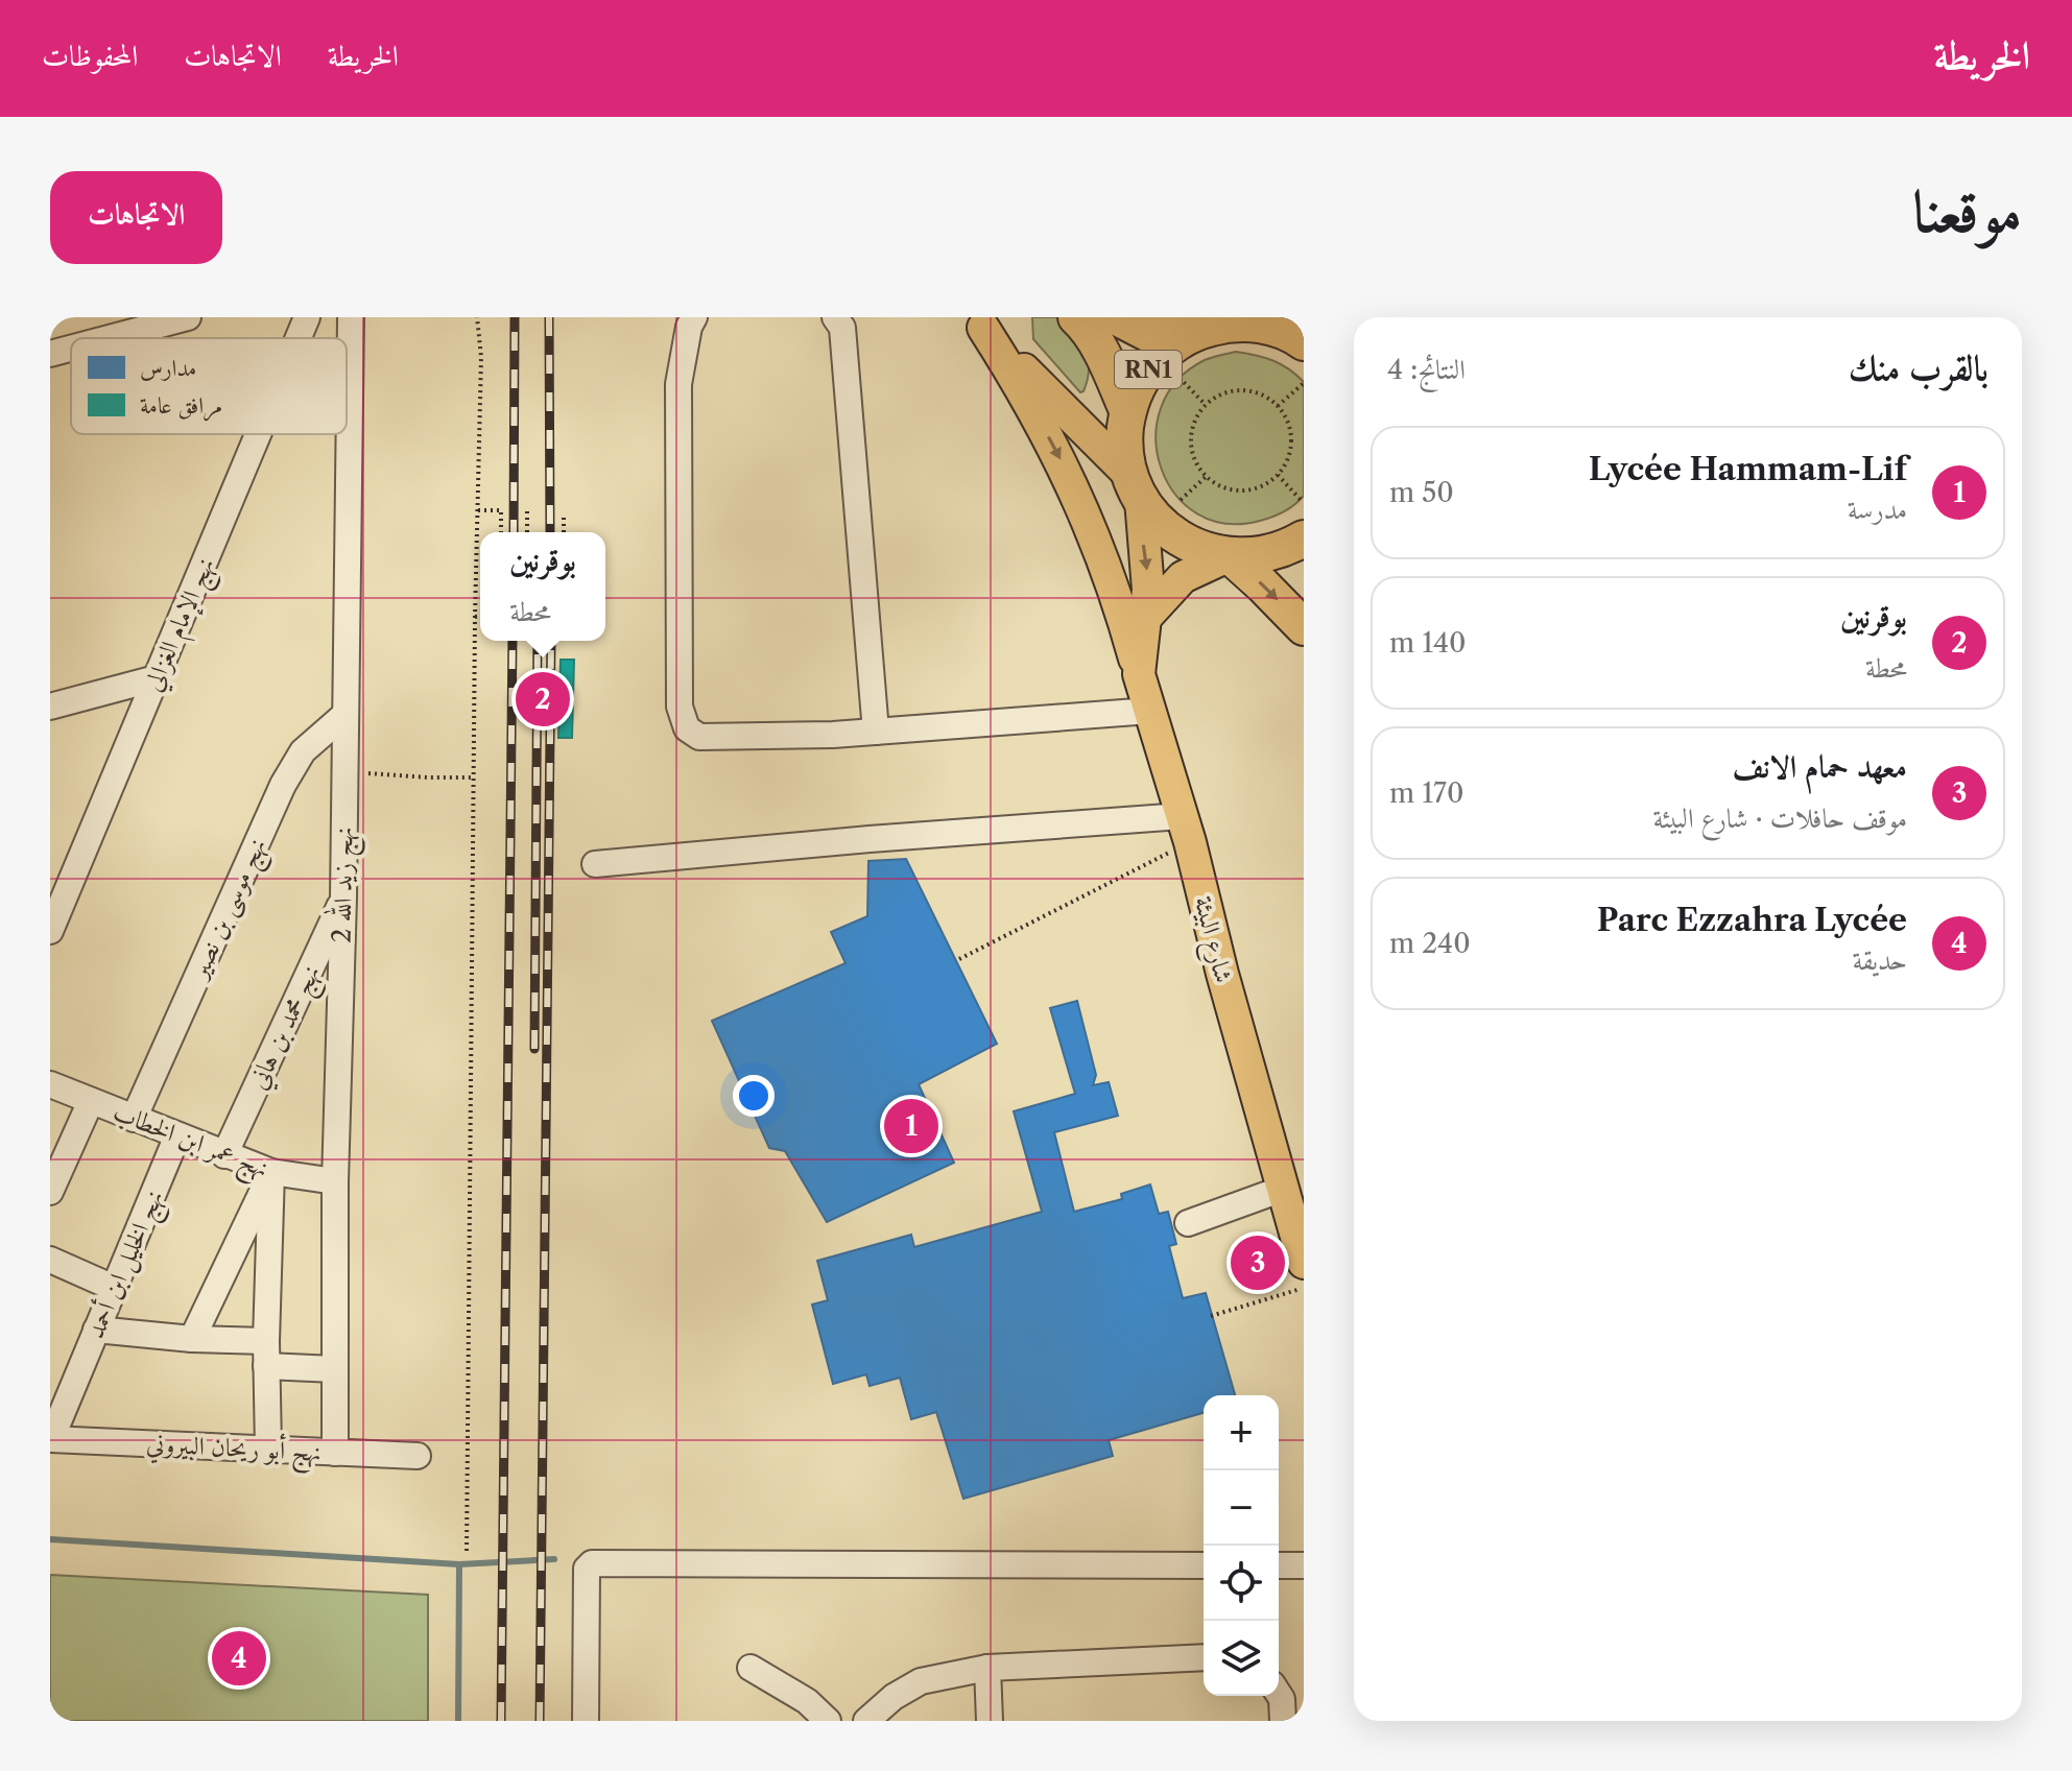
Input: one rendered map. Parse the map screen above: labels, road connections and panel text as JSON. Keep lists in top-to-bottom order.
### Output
{
  "streets": {
    "highway": ["RN1"],
    "main road": ["شارع البيئة"],
    "street": [
      "نهج الإمام الغزالي",
      "نهج زيد الله 2",
      "نهج موسى بن نصير",
      "نهج محمد بن هاني",
      "نهج عمر ابن الخطاب",
      "نهج الخليل ابن أحمد",
      "نهج أبو ريحان البيروني"
    ]
  },
  "crossings": [
    ["RN1", "شارع البيئة"],
    ["نهج زيد الله 2", "نهج موسى بن نصير"],
    ["نهج زيد الله 2", "نهج محمد بن هاني"],
    ["نهج زيد الله 2", "نهج عمر ابن الخطاب"],
    ["نهج زيد الله 2", "نهج أبو ريحان البيروني"],
    ["نهج موسى بن نصير", "نهج عمر ابن الخطاب"],
    ["نهج محمد بن هاني", "نهج عمر ابن الخطاب"],
    ["نهج عمر ابن الخطاب", "نهج الخليل ابن أحمد"],
    ["نهج الخليل ابن أحمد", "نهج أبو ريحان البيروني"]
  ],
  "legend": ["مدارس", "مرافق عامة"],
  "page": {
    "header": "الخريطة",
    "nav": ["الخريطة", "الاتجاهات", "المحفوظات"],
    "title": "موقعنا",
    "buttons": "الاتجاهات",
    "heading": ["بالقرب منك", "النتائج: 4"],
    "list": [
      {
        "mark": "1",
        "name": "Lycée Hammam-Lif",
        "note": "مدرسة",
        "value": "50 m"
      },
      {
        "mark": "2",
        "name": "بوقرنين",
        "note": "محطة",
        "value": "140 m"
      },
      {
        "mark": "3",
        "name": "معهد حمام الانف",
        "note": "موقف حافلات · شارع البيئة",
        "value": "170 m"
      },
      {
        "mark": "4",
        "name": "Parc Ezzahra Lycée",
        "note": "حديقة",
        "value": "240 m"
      }
    ],
    "popup": ["بوقرنين", "محطة"],
    "pins": [
      "2",
      "1",
      "3",
      "4"
    ],
    "map_buttons": ["+", "−"]
  }
}
